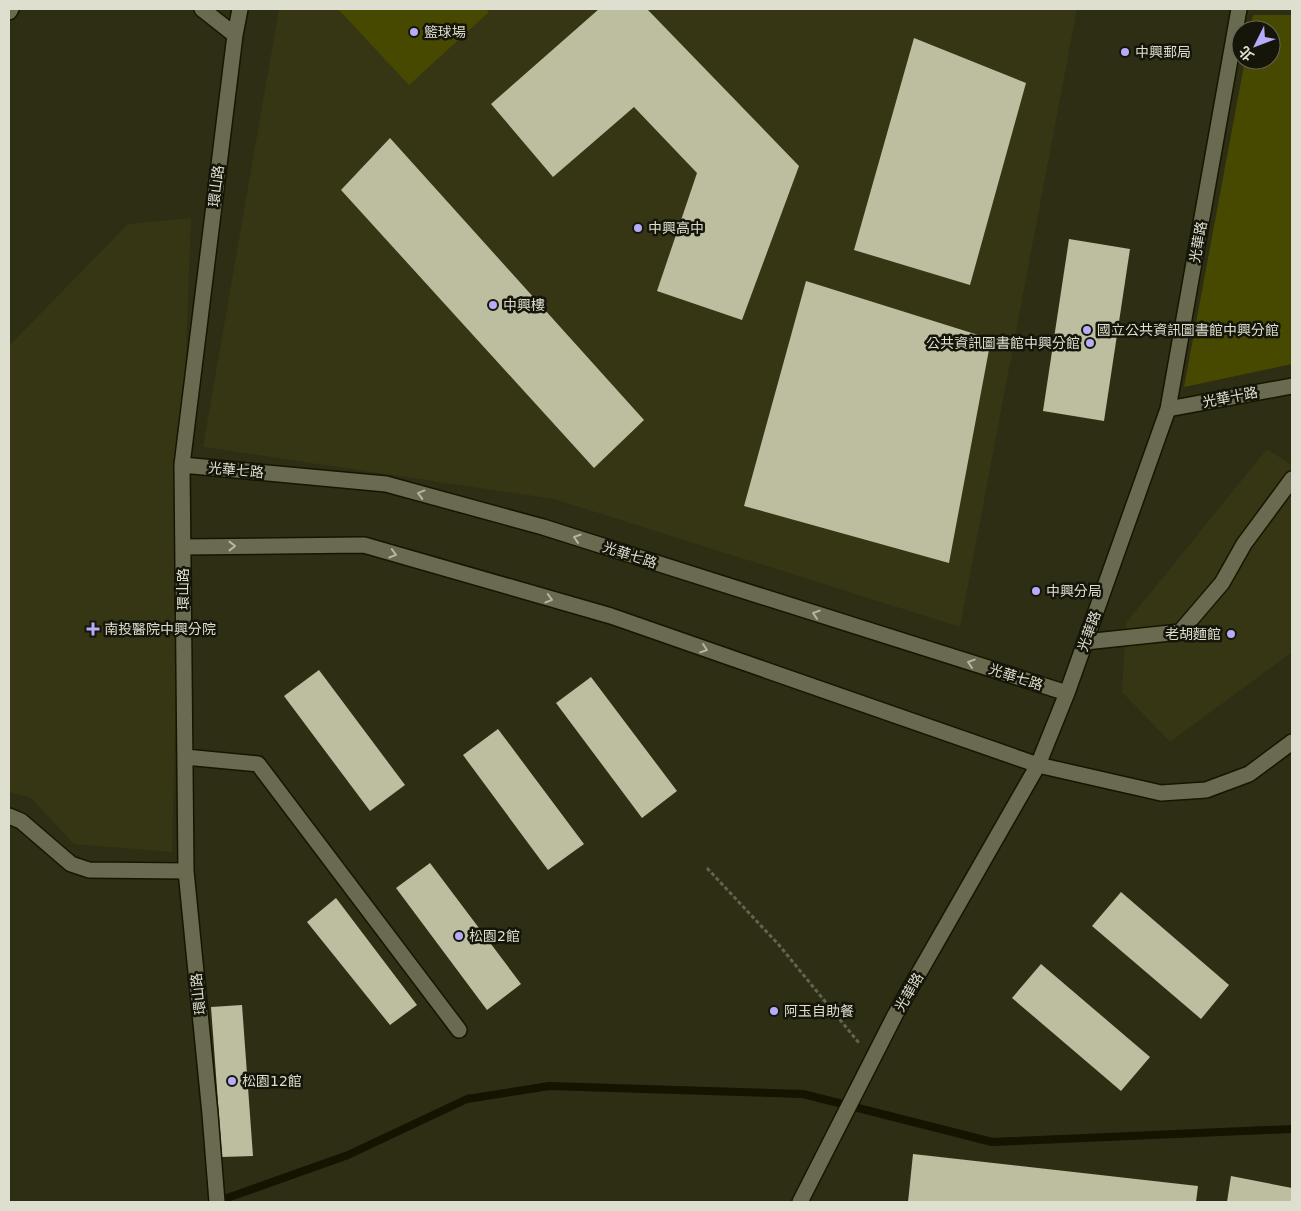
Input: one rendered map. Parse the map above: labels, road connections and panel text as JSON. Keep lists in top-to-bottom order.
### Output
{
  "streets": {
    "street": [
      "環山路",
      "光華路",
      "光華十路",
      "光華七路"
    ]
  },
  "crossings": [
    ["環山路", "光華七路"],
    ["光華路", "光華十路"],
    ["光華路", "光華七路"]
  ],
  "places": {
    "other": [
      "籃球場",
      "中興郵局",
      "中興高中",
      "中興樓",
      "國立公共資訊圖書館中興分館",
      "公共資訊圖書館中興分館",
      "中興分局",
      "老胡麵館",
      "松園2館",
      "阿玉自助餐",
      "松園12館"
    ],
    "health": ["南投醫院中興分院"]
  },
  "north": "bottom left"
}
